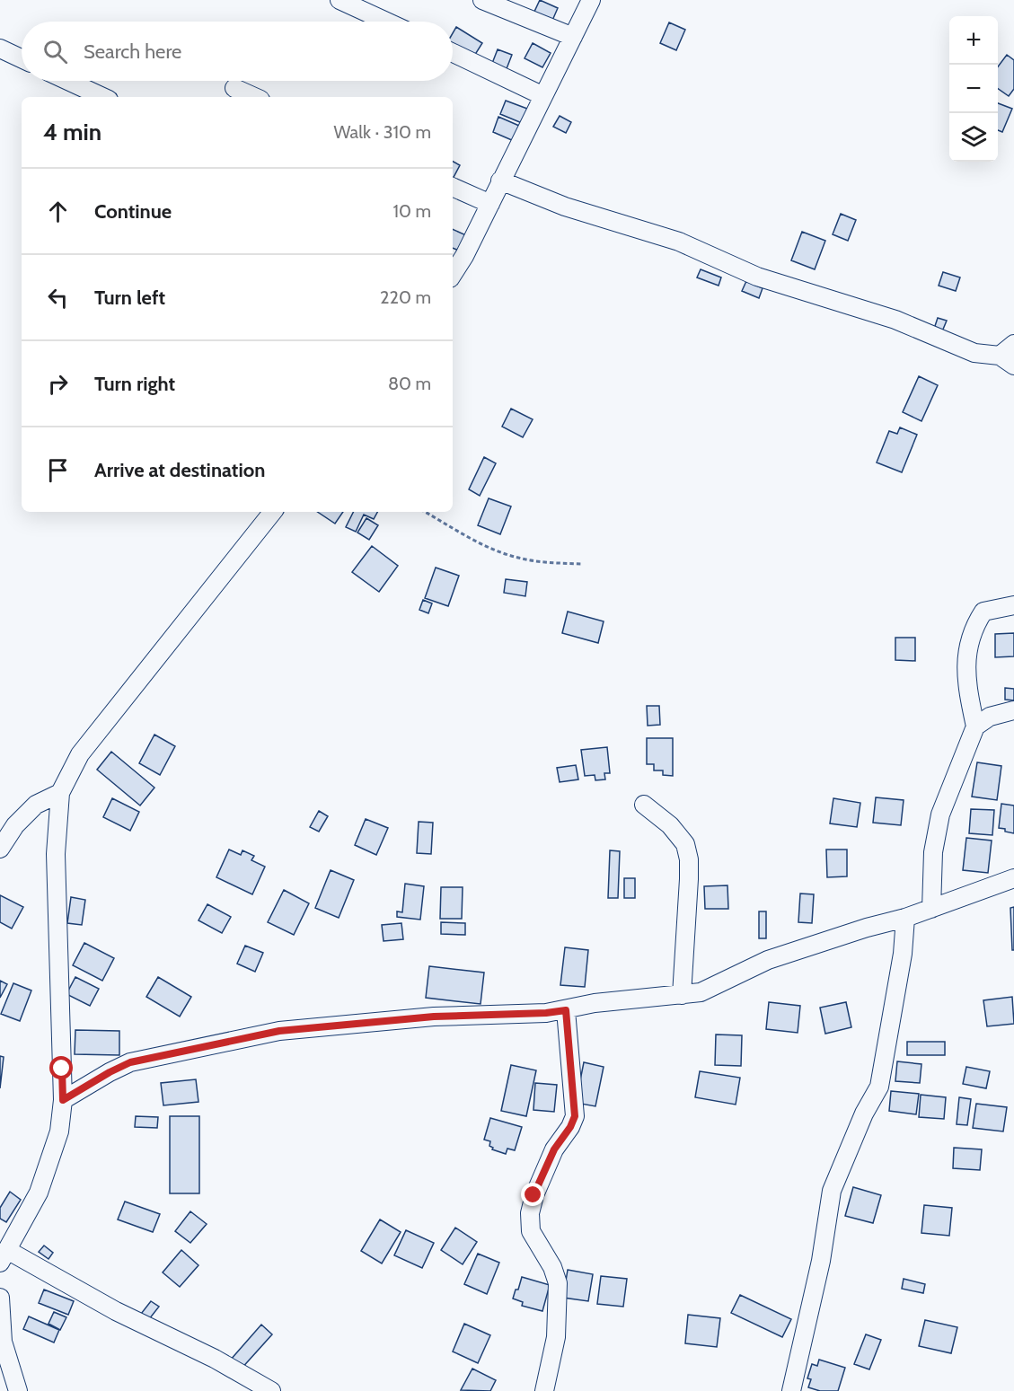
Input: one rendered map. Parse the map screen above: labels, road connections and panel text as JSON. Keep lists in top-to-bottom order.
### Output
{
  "page": {
    "map_buttons": ["+", "−"],
    "search": "Search here",
    "heading": ["4 min", "Walk · 310 m"],
    "list": [
      ["Continue", "10 m"],
      ["Turn left", "220 m"],
      ["Turn right", "80 m"],
      "Arrive at destination"
    ]
  }
}
